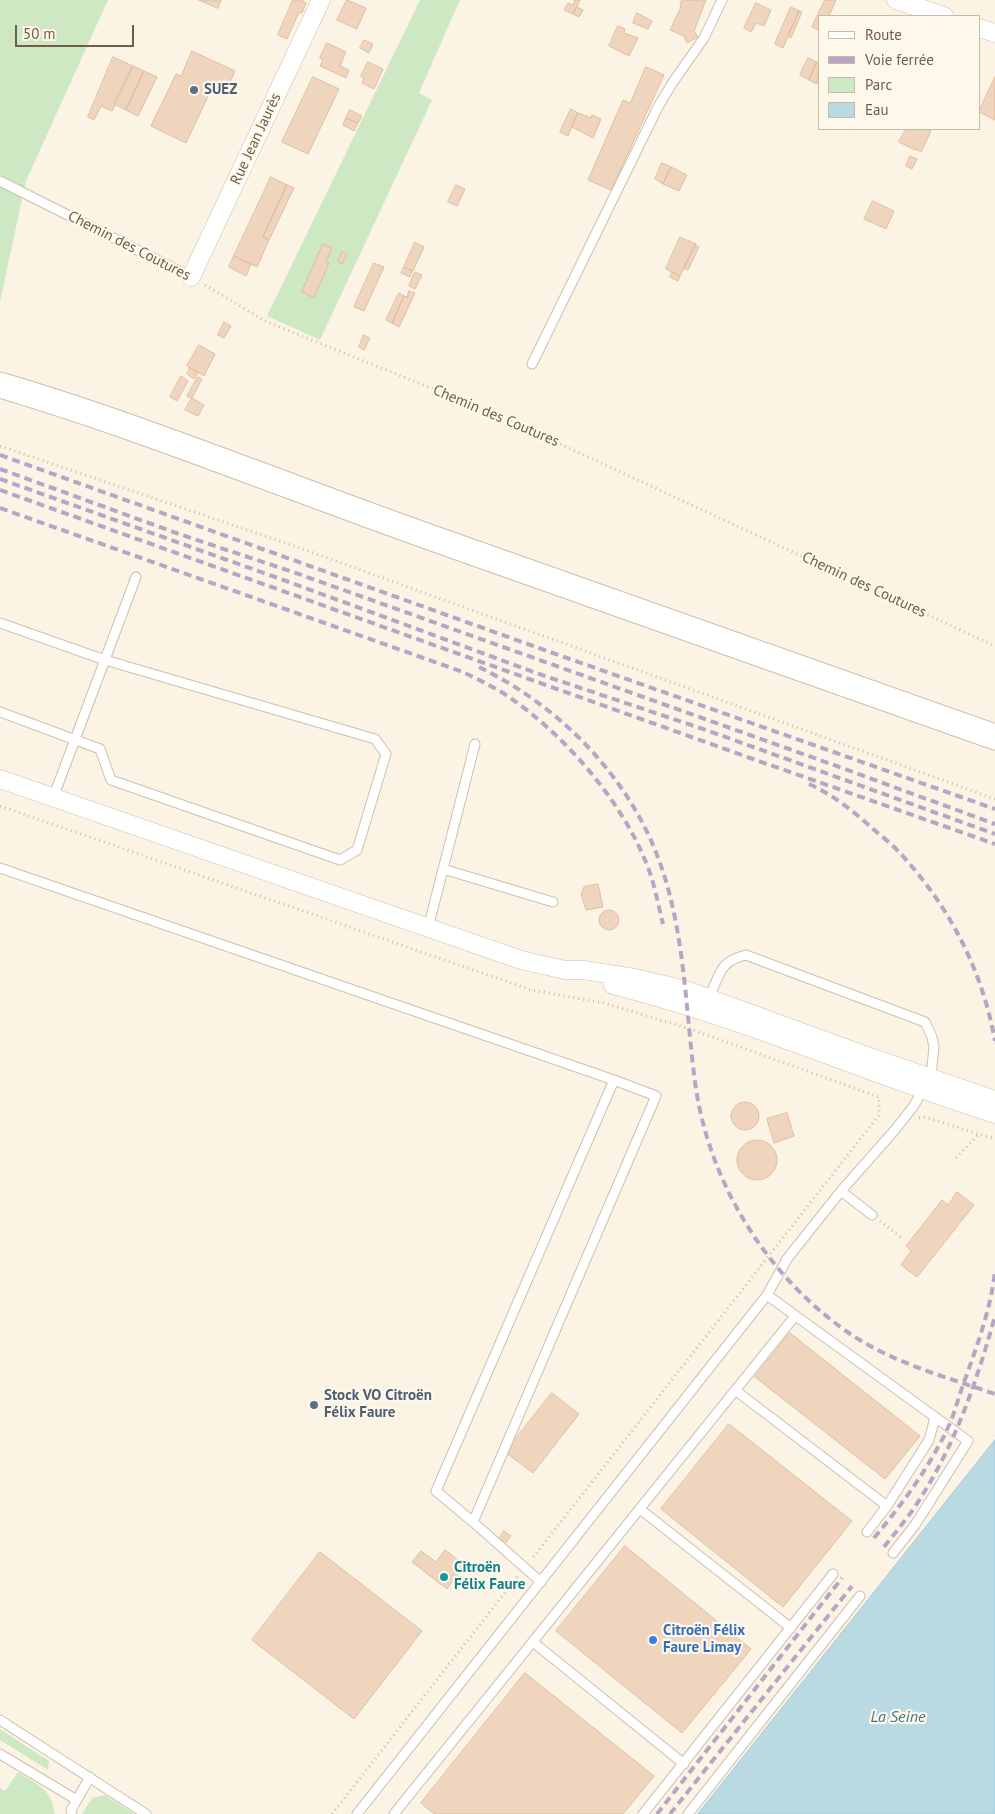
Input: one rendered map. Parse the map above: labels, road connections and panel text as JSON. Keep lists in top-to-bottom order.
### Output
{
  "streets": {
    "street": ["Rue Jean Jaurès"],
    "lane": ["Chemin des Coutures"]
  },
  "crossings": [
    ["Rue Jean Jaurès", "Chemin des Coutures"]
  ],
  "water": ["La Seine"],
  "places": [
    "SUEZ",
    "Stock VO Citroën Félix Faure",
    "Citroën Félix Faure",
    "Citroën Félix Faure Limay"
  ],
  "legend": [
    "Route",
    "Voie ferrée",
    "Parc",
    "Eau"
  ],
  "scale_bar": "50 m"
}
